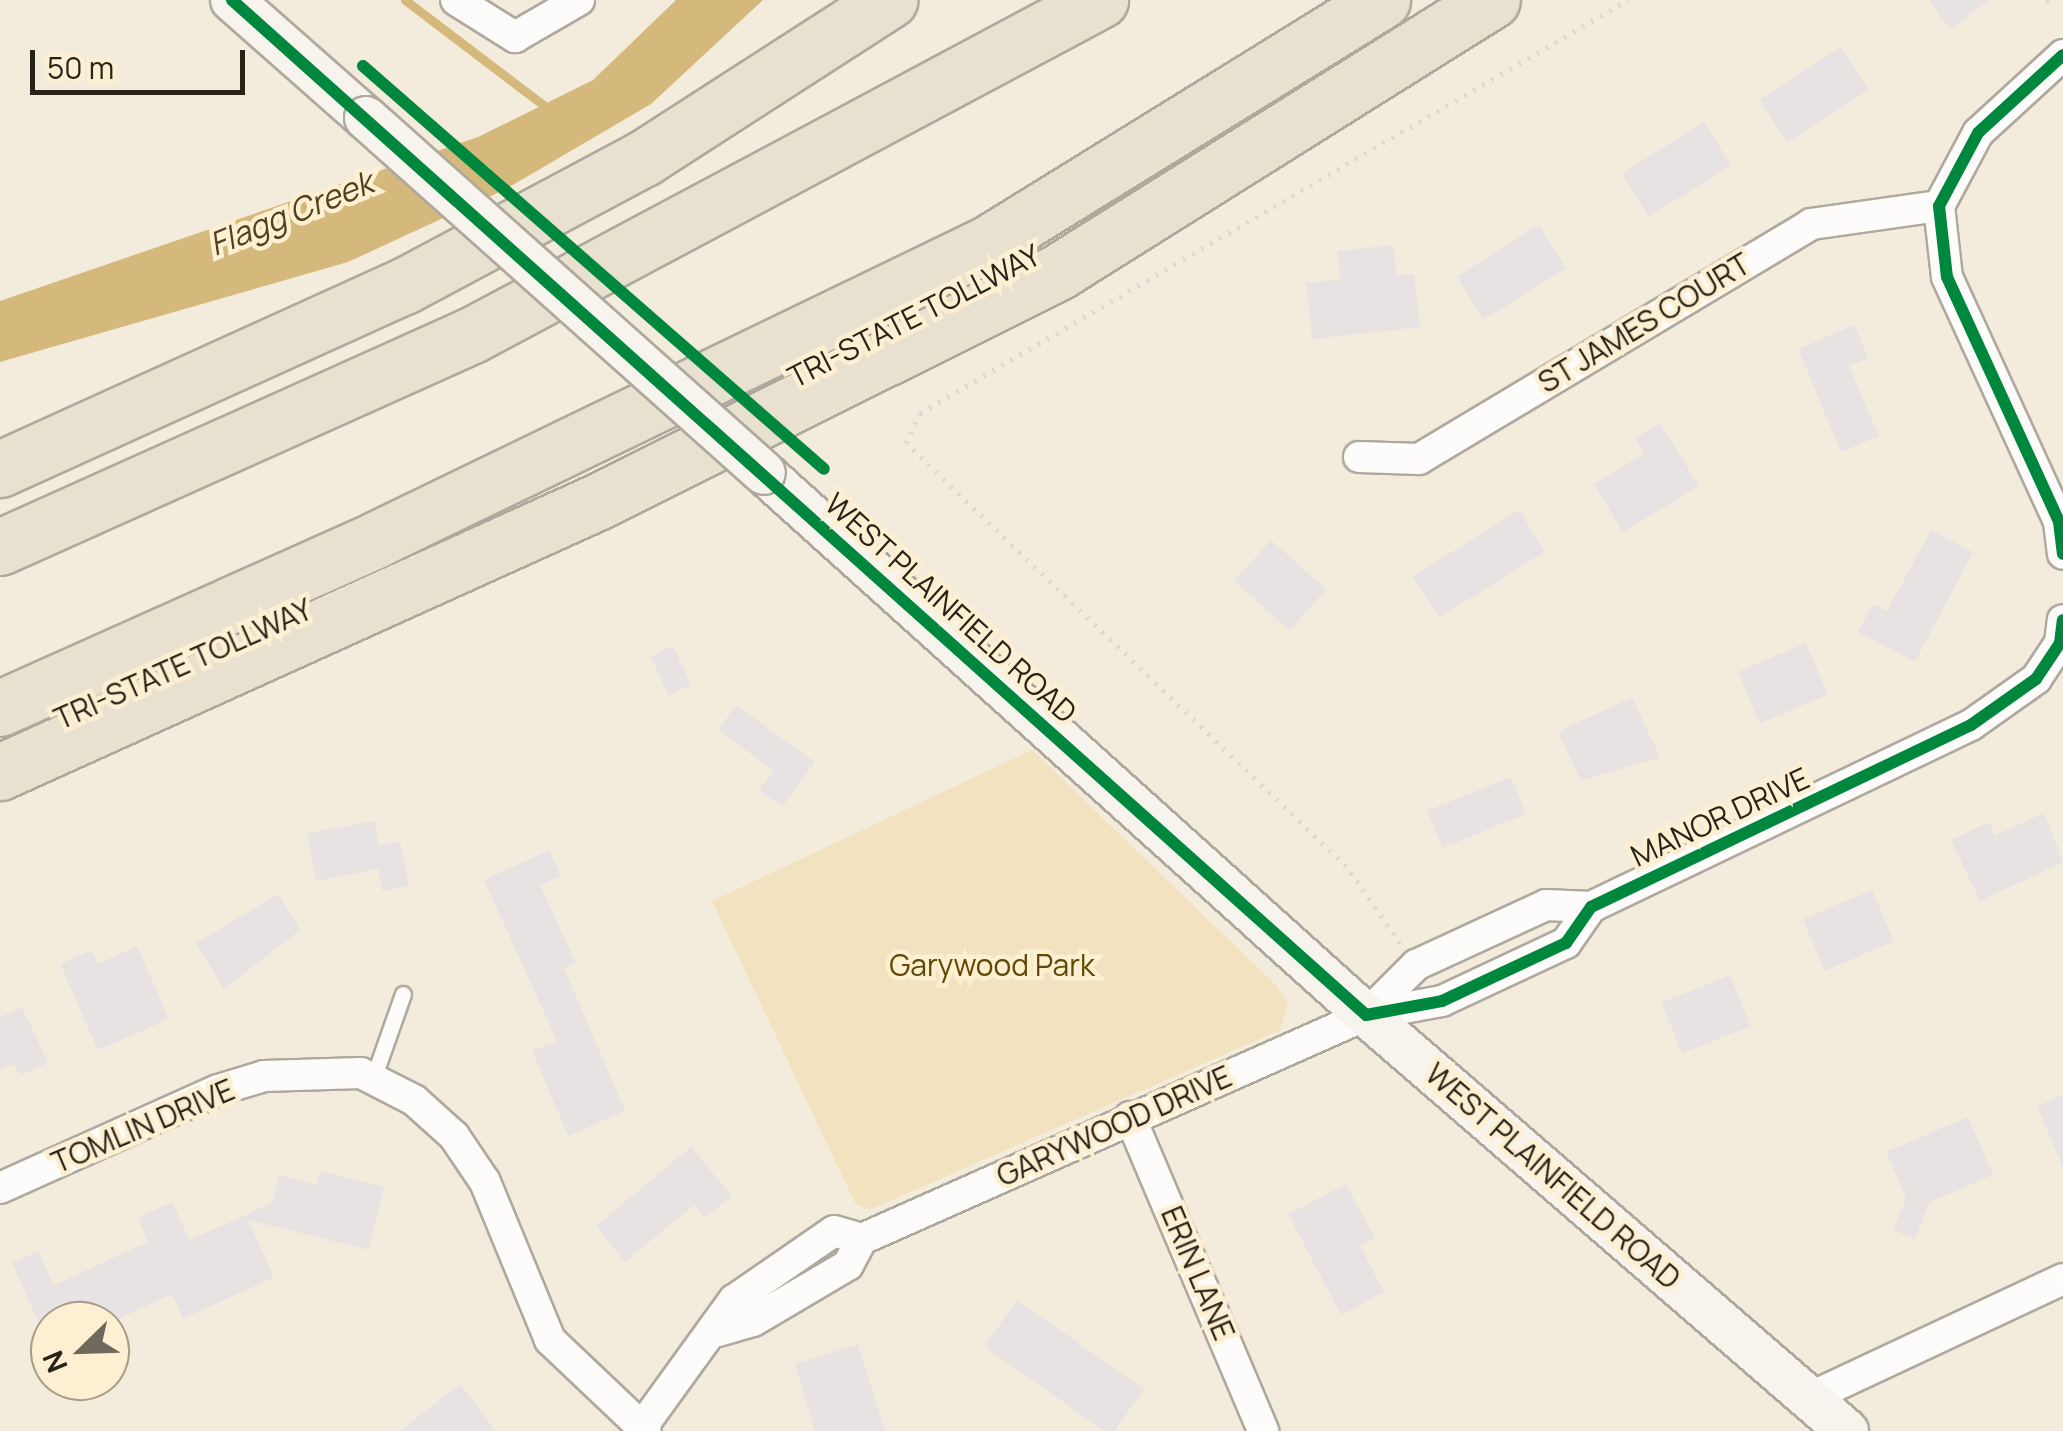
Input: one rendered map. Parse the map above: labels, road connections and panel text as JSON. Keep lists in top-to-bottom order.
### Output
{
  "streets": {
    "highway": ["TRI-STATE TOLLWAY"],
    "main road": ["WEST PLAINFIELD ROAD"],
    "street": [
      "ST JAMES COURT",
      "MANOR DRIVE",
      "TOMLIN DRIVE",
      "GARYWOOD DRIVE",
      "ERIN LANE"
    ]
  },
  "crossings": [
    ["WEST PLAINFIELD ROAD", "MANOR DRIVE"],
    ["WEST PLAINFIELD ROAD", "GARYWOOD DRIVE"],
    ["MANOR DRIVE", "GARYWOOD DRIVE"],
    ["TOMLIN DRIVE", "GARYWOOD DRIVE"],
    ["GARYWOOD DRIVE", "ERIN LANE"]
  ],
  "water": ["Flagg Creek"],
  "parks": ["Garywood Park"],
  "scale_bar": "50 m",
  "north": "bottom left"
}
